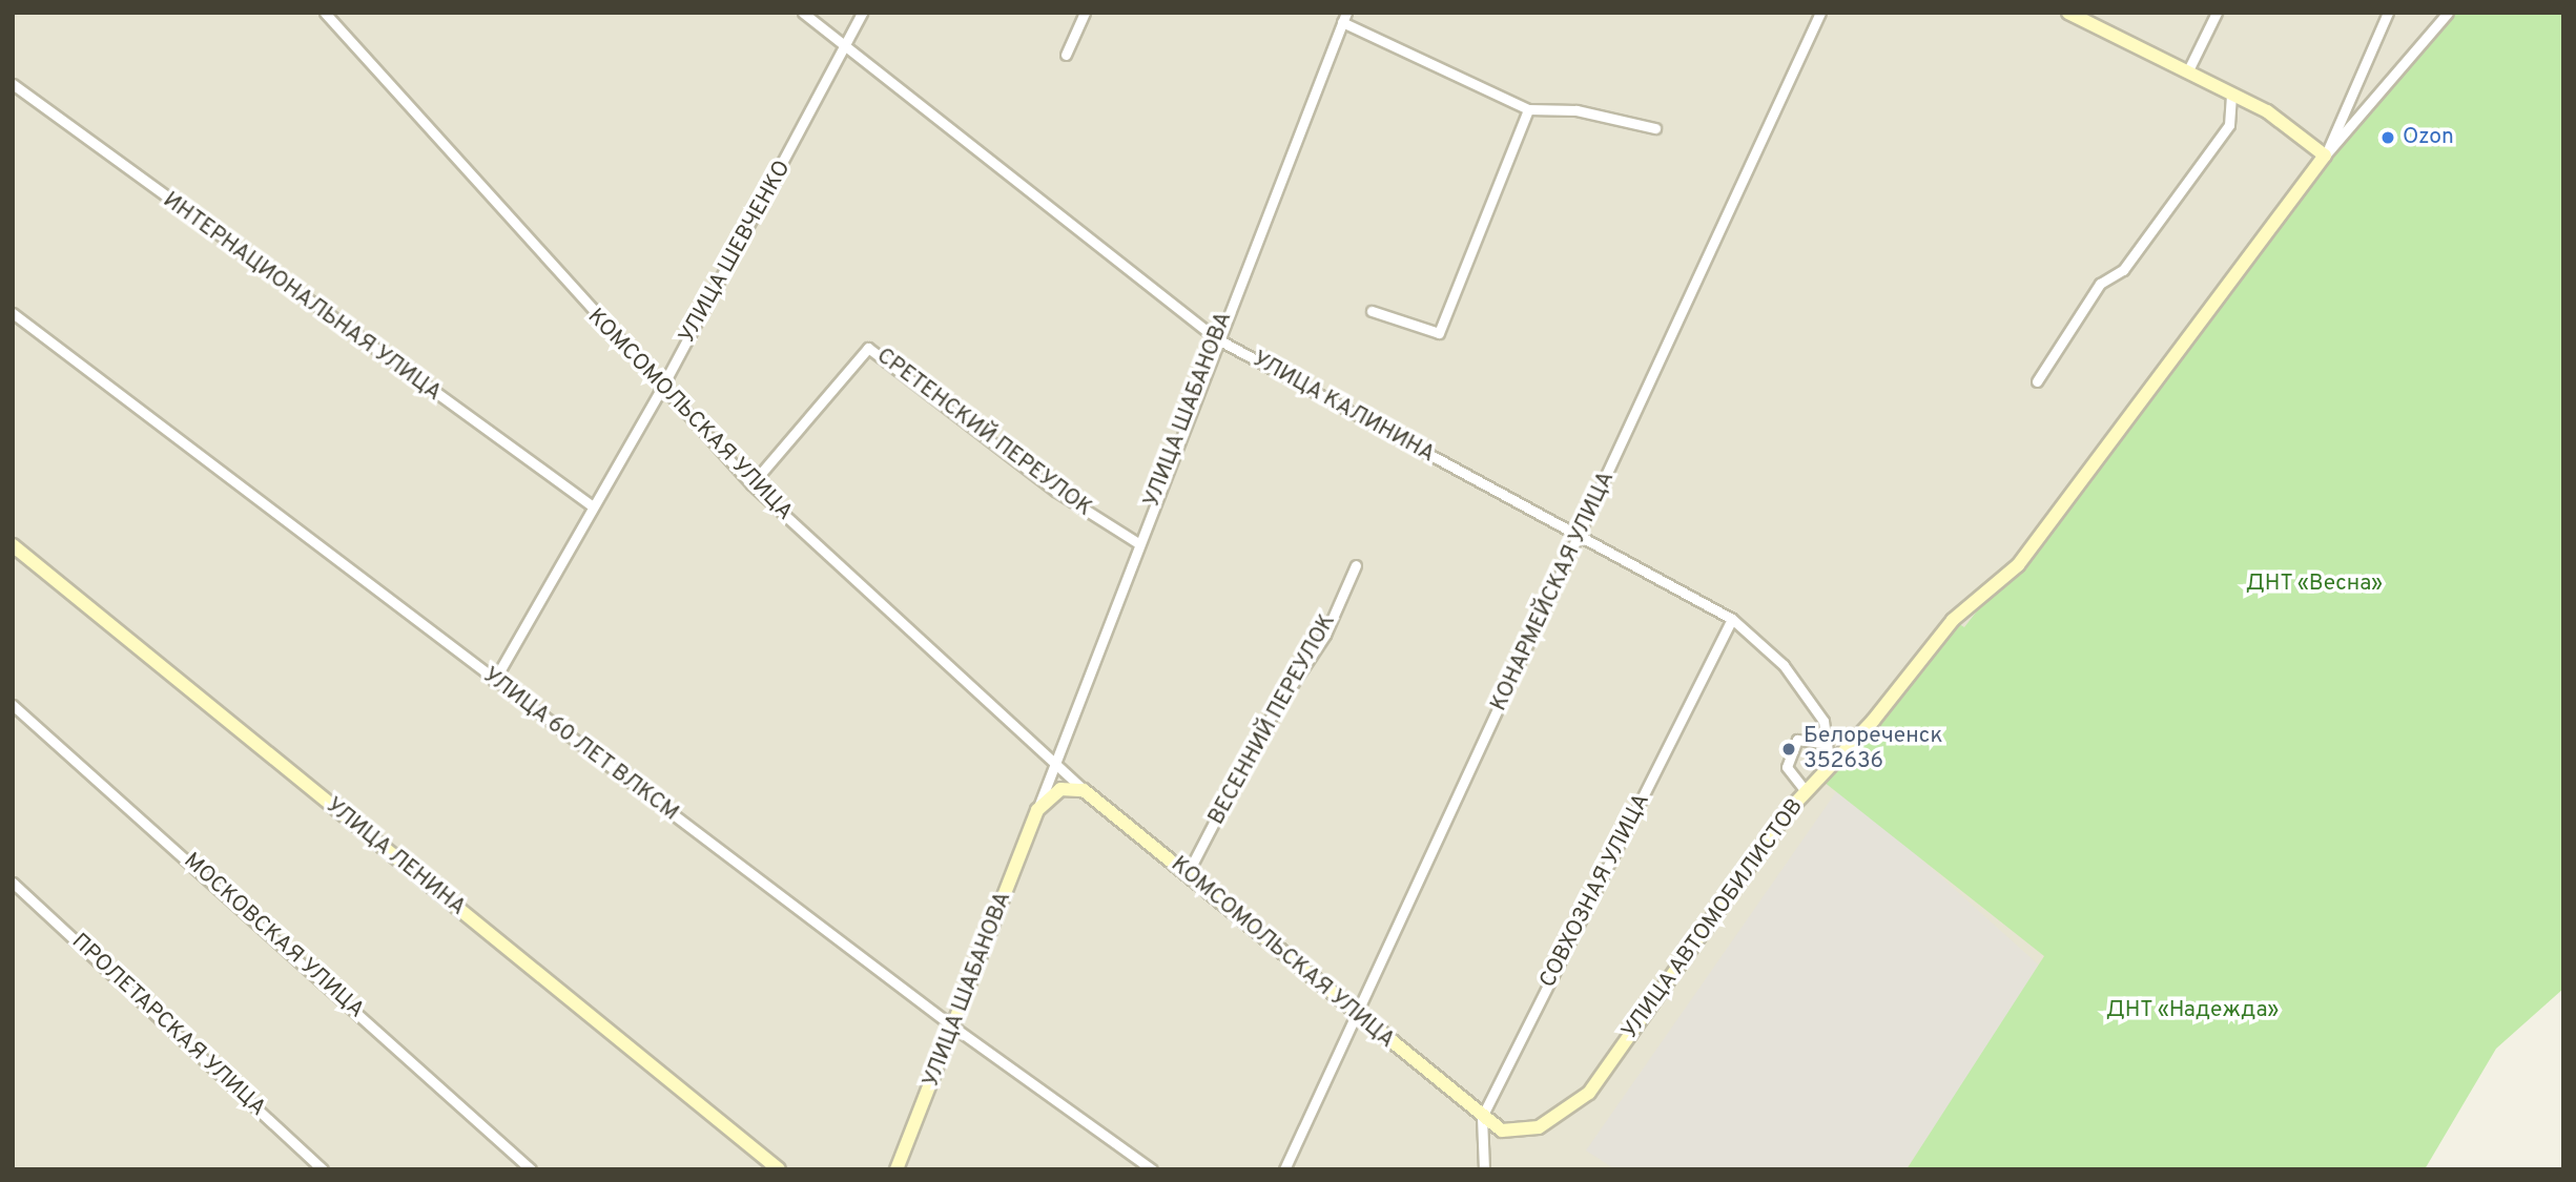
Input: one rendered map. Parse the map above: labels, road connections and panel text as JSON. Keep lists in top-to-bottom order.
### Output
{
  "streets": {
    "street": [
      "УЛИЦА ШЕВЧЕНКО",
      "ИНТЕРНАЦИОНАЛЬНАЯ УЛИЦА",
      "УЛИЦА КАЛИНИНА",
      "УЛИЦА ШАБАНОВА",
      "КОМСОМОЛЬСКАЯ УЛИЦА",
      "СРЕТЕНСКИЙ ПЕРЕУЛОК",
      "КОНАРМЕЙСКАЯ УЛИЦА",
      "ВЕСЕННИЙ ПЕРЕУЛОК",
      "УЛИЦА 60 ЛЕТ ВЛКСМ",
      "УЛИЦА ЛЕНИНА",
      "СОВХОЗНАЯ УЛИЦА",
      "УЛИЦА АВТОМОБИЛИСТОВ",
      "МОСКОВСКАЯ УЛИЦА",
      "ПРОЛЕТАРСКАЯ УЛИЦА"
    ]
  },
  "crossings": [
    ["УЛИЦА ШЕВЧЕНКО", "ИНТЕРНАЦИОНАЛЬНАЯ УЛИЦА"],
    ["УЛИЦА ШЕВЧЕНКО", "УЛИЦА КАЛИНИНА"],
    ["УЛИЦА ШЕВЧЕНКО", "КОМСОМОЛЬСКАЯ УЛИЦА"],
    ["УЛИЦА ШЕВЧЕНКО", "УЛИЦА 60 ЛЕТ ВЛКСМ"],
    ["УЛИЦА КАЛИНИНА", "УЛИЦА ШАБАНОВА"],
    ["УЛИЦА КАЛИНИНА", "КОНАРМЕЙСКАЯ УЛИЦА"],
    ["УЛИЦА КАЛИНИНА", "СОВХОЗНАЯ УЛИЦА"],
    ["УЛИЦА КАЛИНИНА", "УЛИЦА АВТОМОБИЛИСТОВ"],
    ["УЛИЦА ШАБАНОВА", "КОМСОМОЛЬСКАЯ УЛИЦА"],
    ["УЛИЦА ШАБАНОВА", "СРЕТЕНСКИЙ ПЕРЕУЛОК"],
    ["УЛИЦА ШАБАНОВА", "УЛИЦА 60 ЛЕТ ВЛКСМ"],
    ["КОМСОМОЛЬСКАЯ УЛИЦА", "СРЕТЕНСКИЙ ПЕРЕУЛОК"],
    ["КОМСОМОЛЬСКАЯ УЛИЦА", "КОНАРМЕЙСКАЯ УЛИЦА"],
    ["КОМСОМОЛЬСКАЯ УЛИЦА", "ВЕСЕННИЙ ПЕРЕУЛОК"],
    ["КОМСОМОЛЬСКАЯ УЛИЦА", "СОВХОЗНАЯ УЛИЦА"],
    ["КОМСОМОЛЬСКАЯ УЛИЦА", "УЛИЦА АВТОМОБИЛИСТОВ"],
    ["СОВХОЗНАЯ УЛИЦА", "УЛИЦА АВТОМОБИЛИСТОВ"]
  ],
  "parks": ["ДНТ «Весна»", "ДНТ «Надежда»"],
  "places": ["Ozon", "Белореченск 352636"]
}
